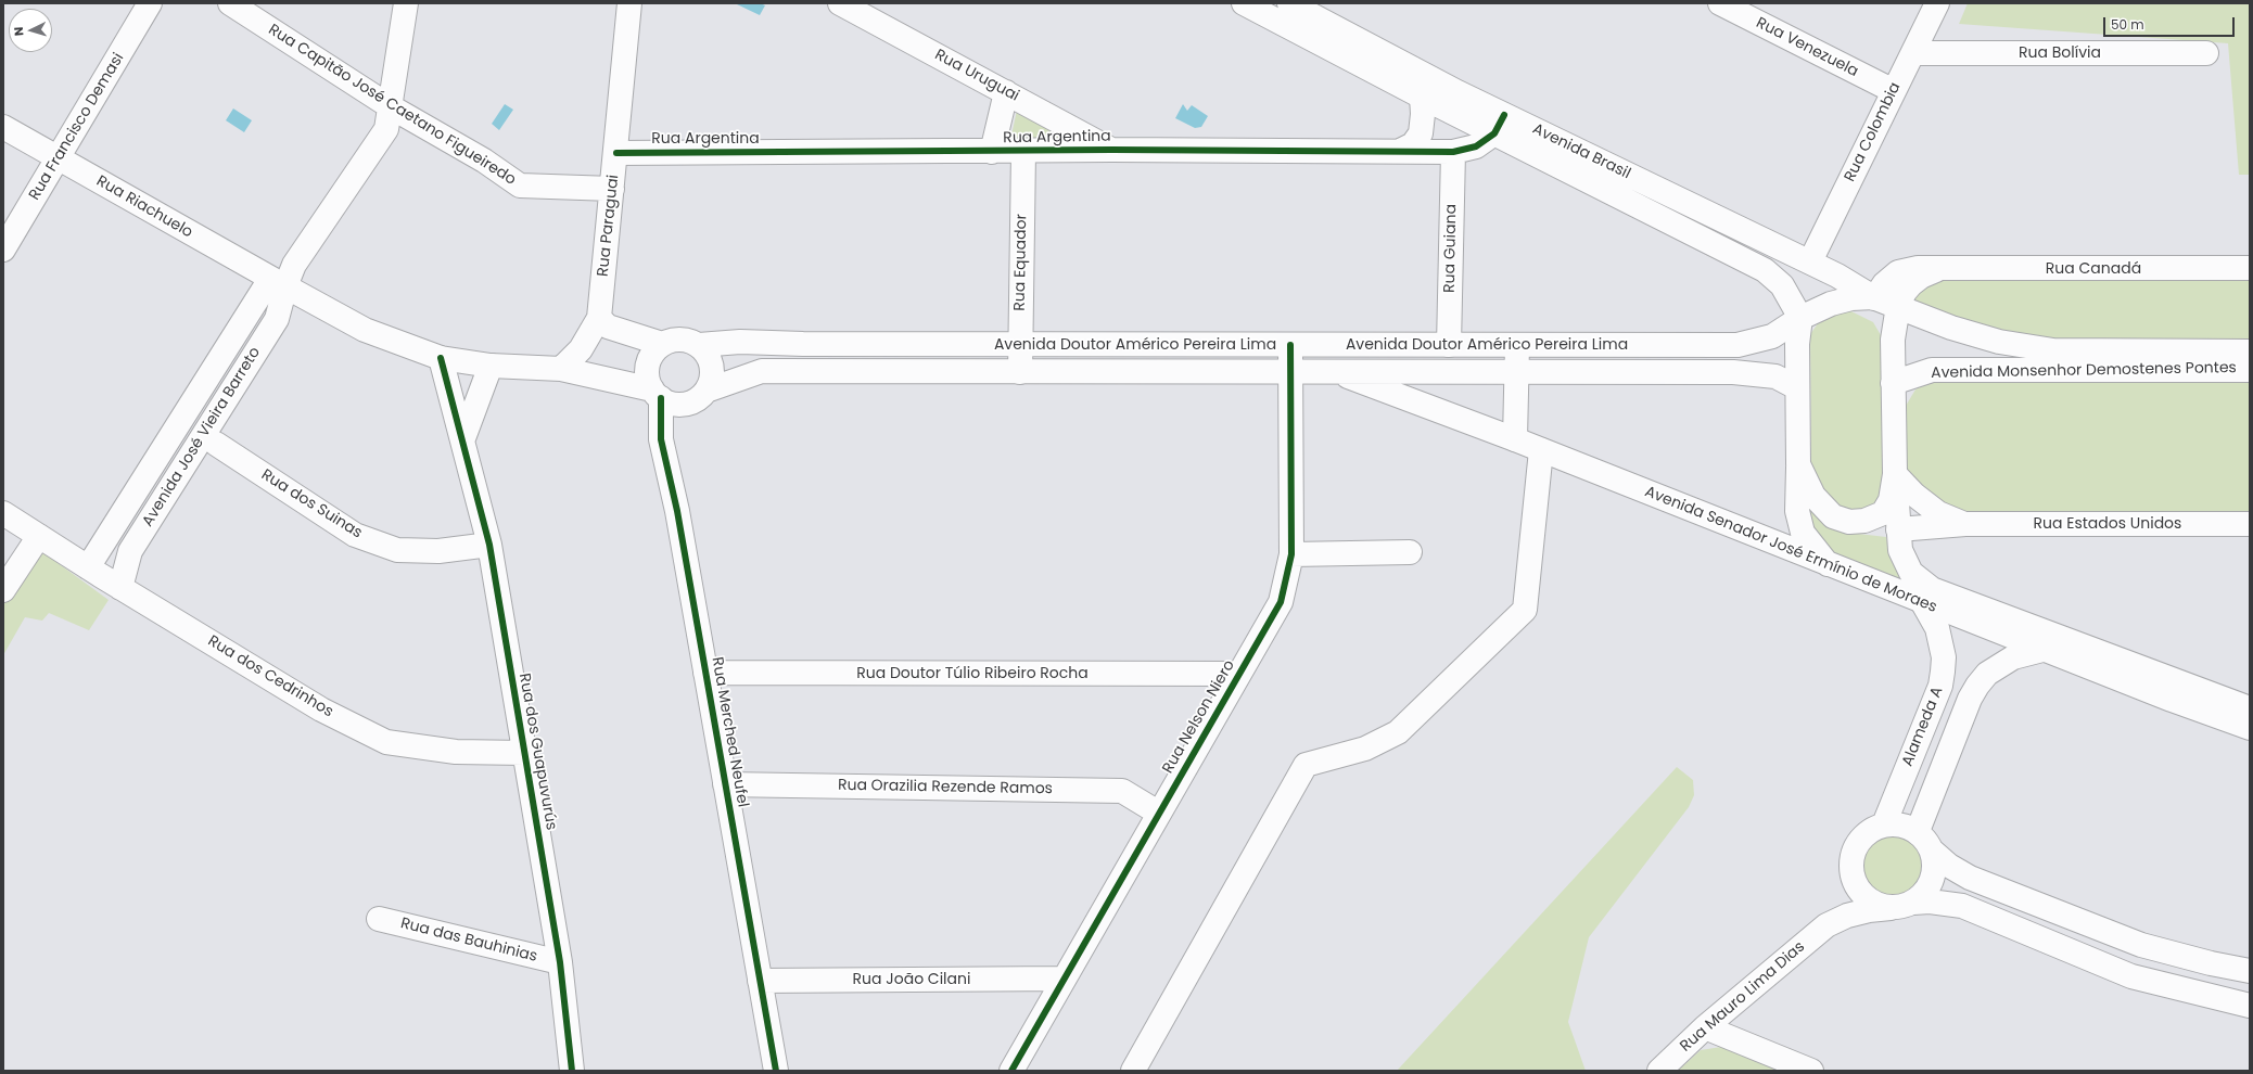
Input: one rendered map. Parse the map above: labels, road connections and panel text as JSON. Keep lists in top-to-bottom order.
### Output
{
  "streets": {
    "street": [
      "Rua Venezuela",
      "Rua Bolívia",
      "Rua Uruguai",
      "Rua Capitão José Caetano Figueiredo",
      "Rua Francisco Demasi",
      "Rua Colombia",
      "Rua Argentina",
      "Avenida Brasil",
      "Rua Riachuelo",
      "Rua Paraguai",
      "Rua Guiana",
      "Rua Equador",
      "Rua Canadá",
      "Avenida Doutor Américo Pereira Lima",
      "Avenida Monsenhor Demostenes Pontes",
      "Avenida José Vieira Barreto",
      "Rua dos Suinas",
      "Rua Estados Unidos",
      "Avenida Senador José Ermínio de Moraes",
      "Rua Doutor Túlio Ribeiro Rocha",
      "Rua dos Cedrinhos",
      "Rua Nelson Niero",
      "Alameda A",
      "Rua Merched Neufel",
      "Rua dos Guapuvurús",
      "Rua Orazilia Rezende Ramos",
      "Rua das Bauhinias",
      "Rua João Cilani",
      "Rua Mauro Lima Dias"
    ]
  },
  "crossings": [
    ["Rua Venezuela", "Rua Colombia"],
    ["Rua Bolívia", "Rua Colombia"],
    ["Rua Uruguai", "Rua Argentina"],
    ["Rua Capitão José Caetano Figueiredo", "Rua Paraguai"],
    ["Rua Francisco Demasi", "Rua Riachuelo"],
    ["Rua Colombia", "Avenida Brasil"],
    ["Rua Argentina", "Avenida Brasil"],
    ["Rua Argentina", "Rua Paraguai"],
    ["Rua Argentina", "Rua Guiana"],
    ["Rua Argentina", "Rua Equador"],
    ["Avenida Brasil", "Rua Canadá"],
    ["Avenida Brasil", "Avenida Doutor Américo Pereira Lima"],
    ["Avenida Brasil", "Avenida Monsenhor Demostenes Pontes"],
    ["Rua Riachuelo", "Avenida José Vieira Barreto"],
    ["Rua Guiana", "Avenida Doutor Américo Pereira Lima"],
    ["Rua Equador", "Avenida Doutor Américo Pereira Lima"],
    ["Rua Canadá", "Avenida Doutor Américo Pereira Lima"],
    ["Rua Canadá", "Avenida Monsenhor Demostenes Pontes"],
    ["Avenida Doutor Américo Pereira Lima", "Avenida Monsenhor Demostenes Pontes"],
    ["Avenida Doutor Américo Pereira Lima", "Avenida Senador José Ermínio de Moraes"],
    ["Avenida Doutor Américo Pereira Lima", "Rua Nelson Niero"],
    ["Avenida Doutor Américo Pereira Lima", "Rua Merched Neufel"],
    ["Avenida José Vieira Barreto", "Rua dos Cedrinhos"],
    ["Rua dos Suinas", "Rua dos Guapuvurús"],
    ["Rua Estados Unidos", "Avenida Senador José Ermínio de Moraes"],
    ["Avenida Senador José Ermínio de Moraes", "Alameda A"],
    ["Rua Doutor Túlio Ribeiro Rocha", "Rua Nelson Niero"],
    ["Rua Doutor Túlio Ribeiro Rocha", "Rua Merched Neufel"],
    ["Rua dos Cedrinhos", "Rua dos Guapuvurús"],
    ["Rua Nelson Niero", "Rua Orazilia Rezende Ramos"],
    ["Rua Nelson Niero", "Rua João Cilani"],
    ["Rua Merched Neufel", "Rua Orazilia Rezende Ramos"],
    ["Rua Merched Neufel", "Rua João Cilani"],
    ["Rua dos Guapuvurús", "Rua das Bauhinias"]
  ],
  "scale_bar": "50 m",
  "north": "left"
}
